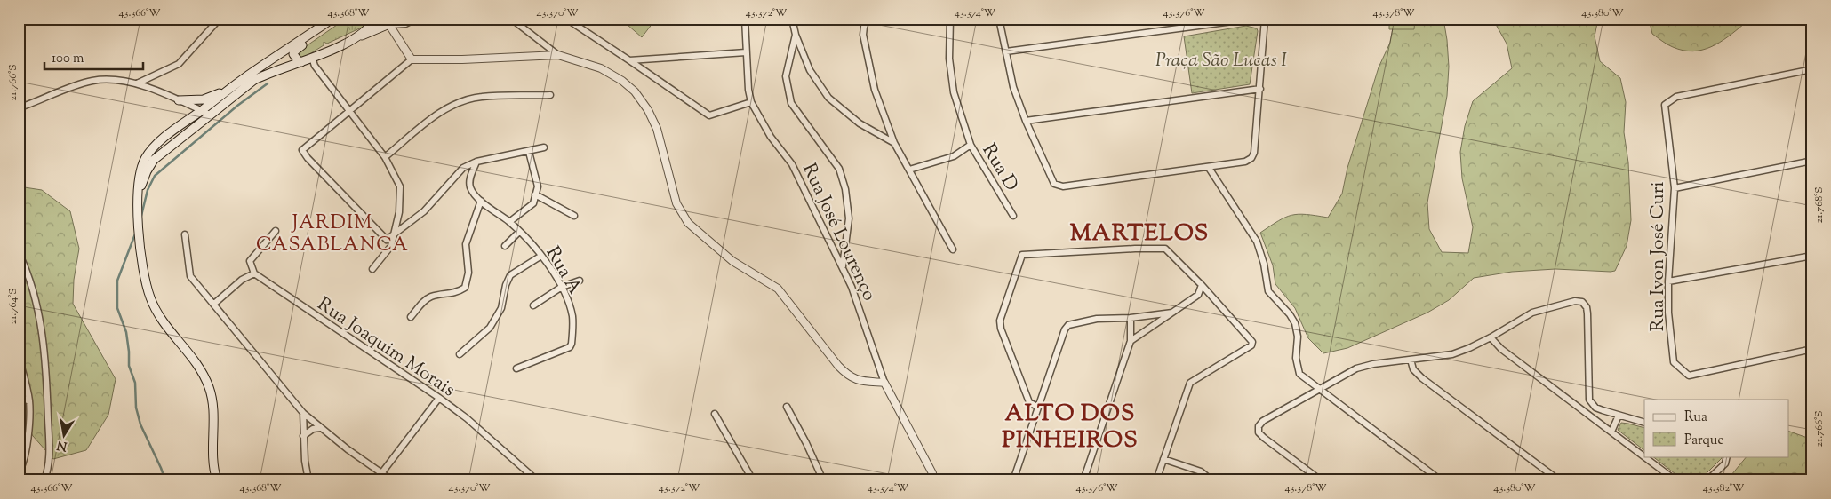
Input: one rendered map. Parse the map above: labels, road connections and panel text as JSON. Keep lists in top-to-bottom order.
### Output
{
  "streets": {
    "street": [
      "Rua D",
      "Rua José Lourenço",
      "Rua Ivon José Curi",
      "Rua A",
      "Rua Joaquim Morais"
    ]
  },
  "districts": ["JARDIM CASABLANCA", "MARTELOS", "ALTO DOS PINHEIROS"],
  "parks": ["Praça São Lucas I"],
  "legend": ["Rua", "Parque"],
  "scale_bar": "100 m",
  "north": "bottom",
  "coordinates": [
    "43.366°W",
    "43.368°W",
    "43.370°W",
    "43.372°W",
    "43.374°W",
    "43.376°W",
    "43.378°W",
    "43.380°W",
    "21.766°S",
    "21.768°S",
    "21.764°S",
    "43.382°W"
  ]
}
